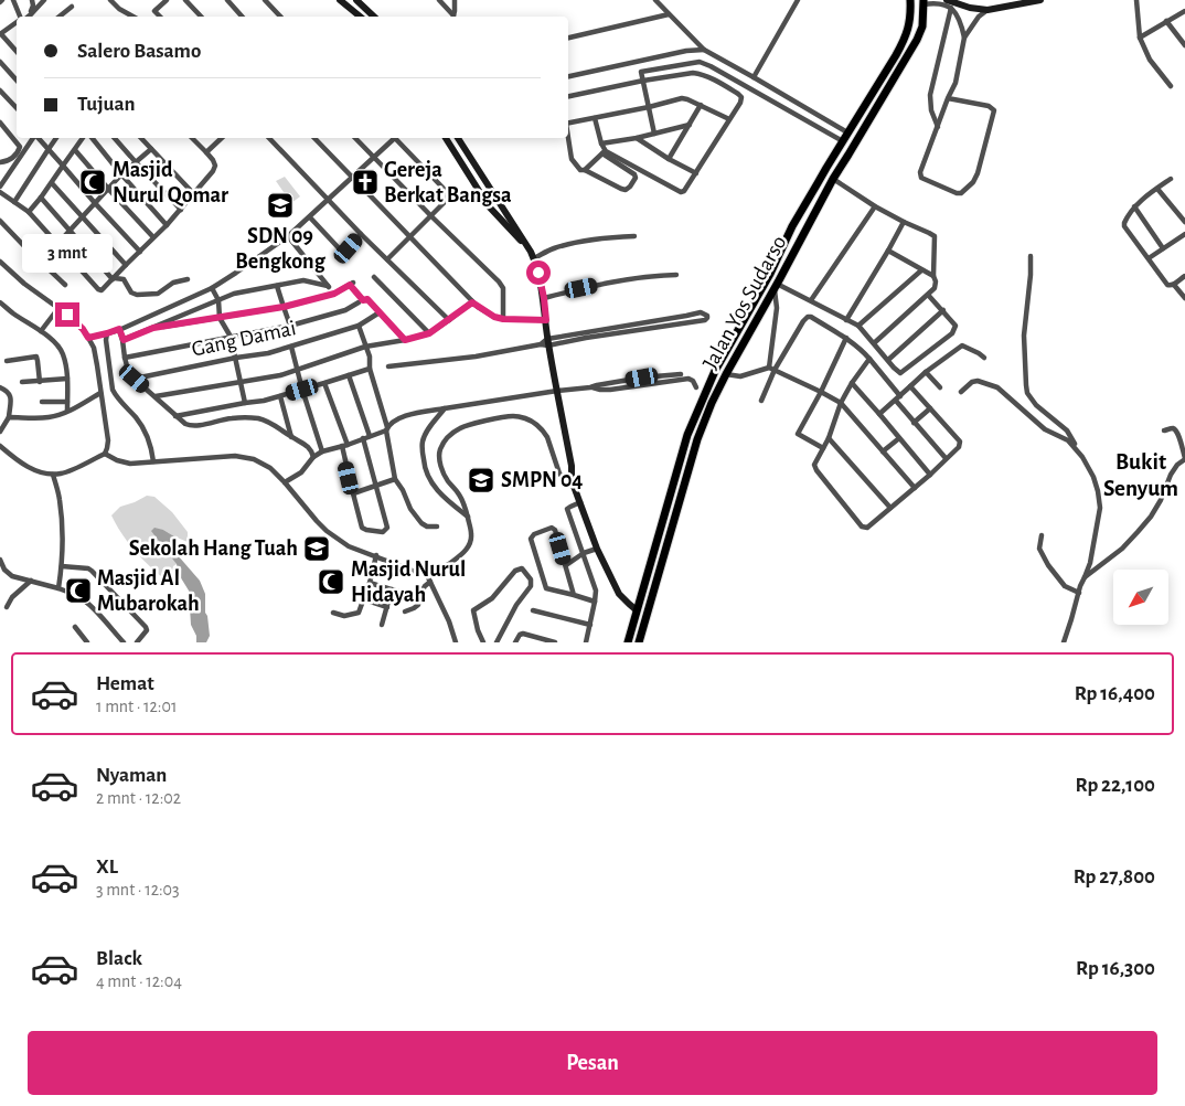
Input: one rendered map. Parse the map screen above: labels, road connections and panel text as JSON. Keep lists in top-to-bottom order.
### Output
{
  "streets": {
    "main road": ["Jalan Yos Sudarso"],
    "street": ["Gang Damai"]
  },
  "districts": ["Bukit Senyum"],
  "places": {
    "mosque": ["Masjid Nurul Qomar", "Masjid Nurul Hidayah", "Masjid Al Mubarokah"],
    "church": ["Gereja Berkat Bangsa"],
    "school or university": ["SDN 09 Bengkong", "SMPN 04", "Sekolah Hang Tuah"]
  },
  "north": "bottom left",
  "page": {
    "banner": ["Salero Basamo", "Tujuan"],
    "bubble": "3 mnt",
    "list": [
      {
        "name": "Hemat",
        "note": "1 mnt · 12:01",
        "value": "Rp 16,400"
      },
      {
        "name": "Nyaman",
        "note": "2 mnt · 12:02",
        "value": "Rp 22,100"
      },
      {
        "name": "XL",
        "note": "3 mnt · 12:03",
        "value": "Rp 27,800"
      },
      {
        "name": "Black",
        "note": "4 mnt · 12:04",
        "value": "Rp 16,300"
      }
    ],
    "buttons": "Pesan"
  }
}
